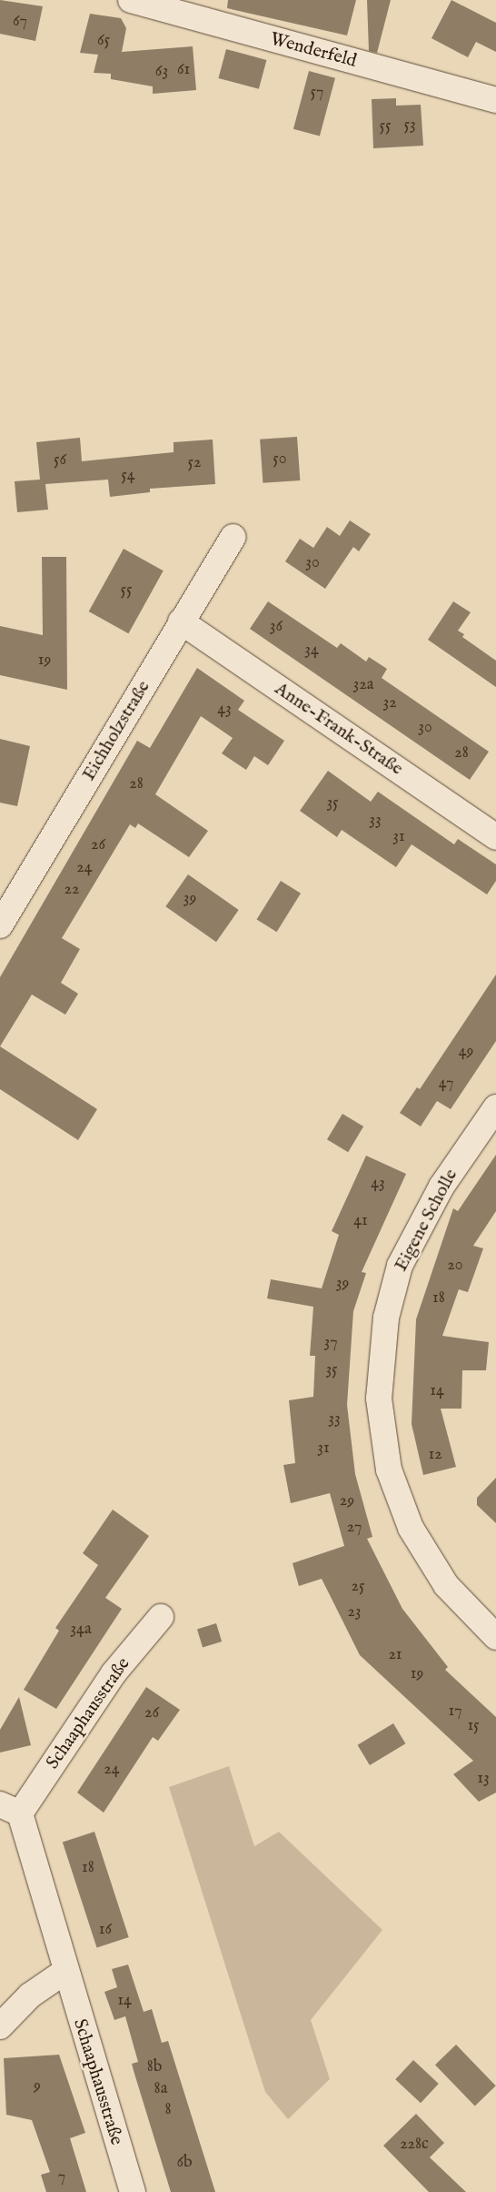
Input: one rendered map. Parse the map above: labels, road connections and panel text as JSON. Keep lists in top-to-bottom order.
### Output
{
  "streets": {
    "street": [
      "Wenderfeld",
      "Anne-Frank-Straße",
      "Eichholzstraße",
      "Eigene Scholle",
      "Schaaphausstraße"
    ]
  },
  "crossings": [
    ["Anne-Frank-Straße", "Eichholzstraße"]
  ],
  "house_numbers": [
    "67",
    "65",
    "61",
    "63",
    "57",
    "53",
    "55",
    "50",
    "56",
    "52",
    "54",
    "30",
    "55",
    "36",
    "34",
    "19",
    "32a",
    "32",
    "43",
    "30",
    "28",
    "28",
    "35",
    "33",
    "31",
    "26",
    "24",
    "22",
    "39",
    "49",
    "47",
    "43",
    "41",
    "20",
    "39",
    "18",
    "37",
    "35",
    "14",
    "33",
    "31",
    "12",
    "29",
    "27",
    "25",
    "23",
    "34a",
    "21",
    "19",
    "17",
    "26",
    "15",
    "24",
    "13",
    "18",
    "16",
    "14",
    "8b",
    "9",
    "8a",
    "8",
    "228c",
    "6b",
    "7"
  ]
}
